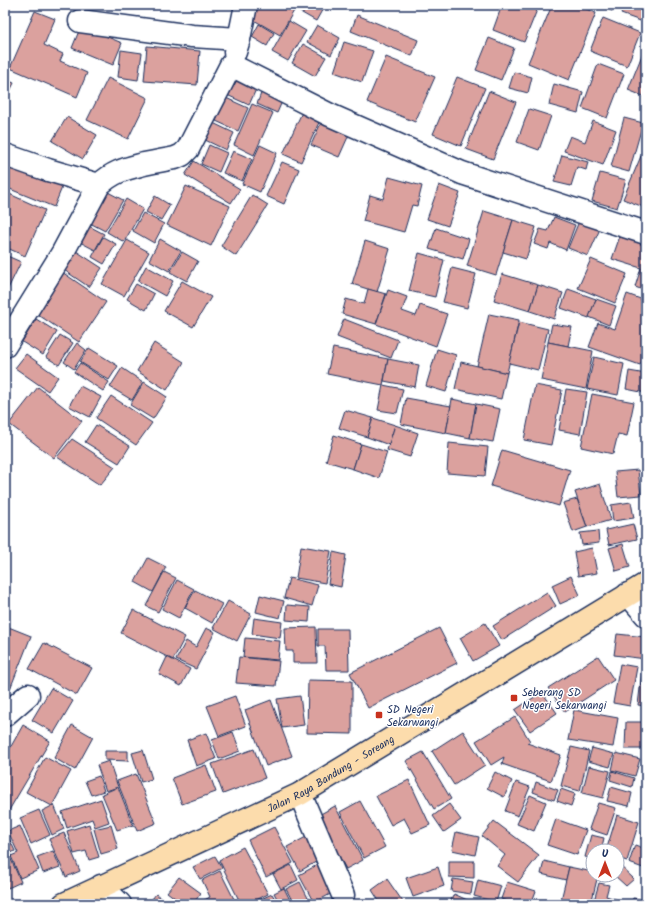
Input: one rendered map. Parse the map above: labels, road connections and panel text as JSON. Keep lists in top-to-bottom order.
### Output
{
  "streets": {
    "main road": ["Jalan Raya Bandung - Soreang"]
  },
  "places": {
    "transit": ["Seberang SD Negeri Sekarwangi", "SD Negeri Sekarwangi"]
  },
  "north": "top"
}
